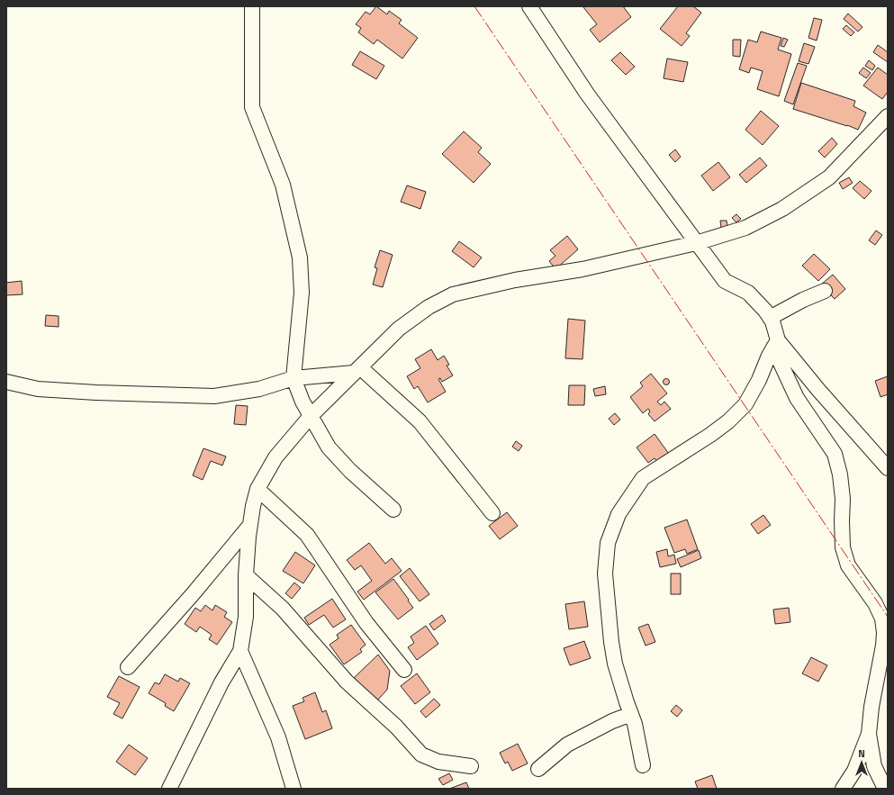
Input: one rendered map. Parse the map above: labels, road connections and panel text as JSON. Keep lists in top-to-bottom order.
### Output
{
  "north": "top"
}
